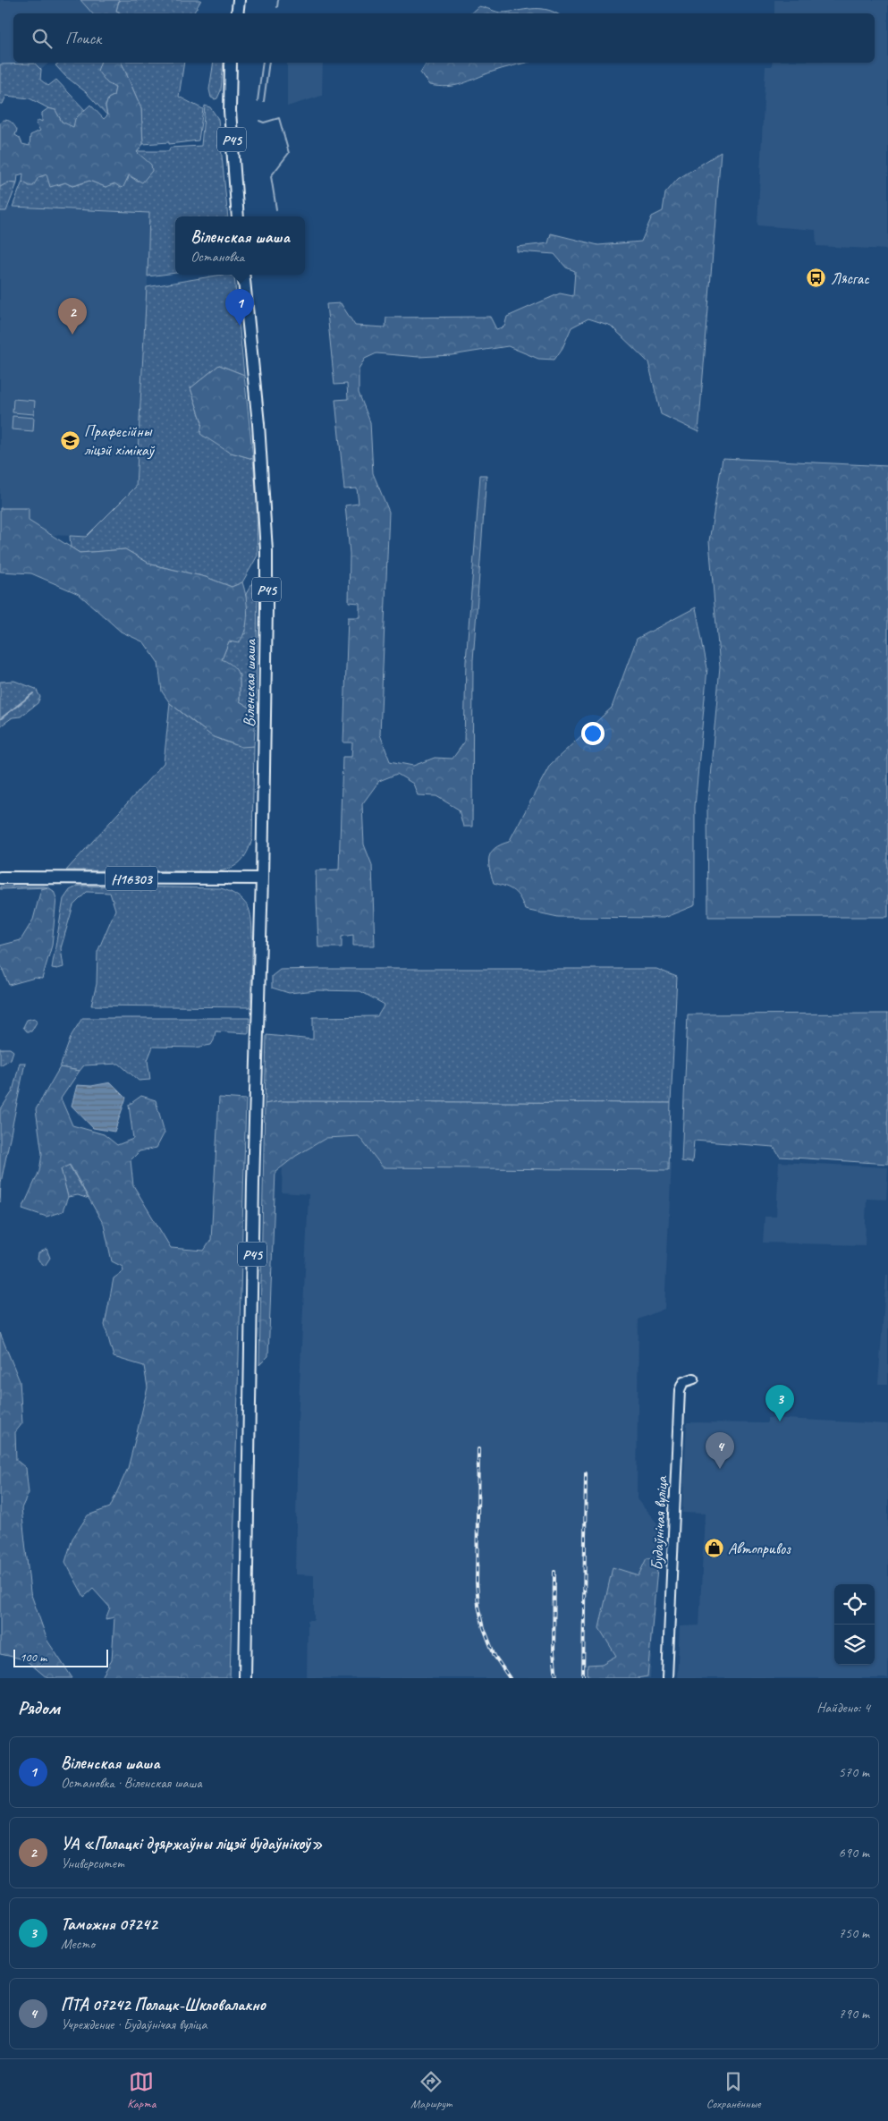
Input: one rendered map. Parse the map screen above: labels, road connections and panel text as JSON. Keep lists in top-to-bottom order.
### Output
{
  "streets": {
    "main road": ["Р45", "Віленская шаша", "Н16303"],
    "street": ["Будаўнічая вуліца"]
  },
  "crossings": [
    ["Р45", "Віленская шаша"],
    ["Р45", "Н16303"],
    ["Віленская шаша", "Н16303"]
  ],
  "places": {
    "bus stop": ["Лясгас"],
    "school or university": ["Прафесійны ліцэй хімікаў"],
    "shop": ["Автопривоз"]
  },
  "scale_bar": "100 m",
  "page": {
    "search": "Поиск",
    "popup": ["Віленская шаша", "Остановка"],
    "pins": [
      "1",
      "2",
      "3",
      "4"
    ],
    "scale": "100 m",
    "heading": ["Рядом", "Найдено: 4"],
    "list": [
      {
        "mark": "1",
        "name": "Віленская шаша",
        "note": "Остановка · Віленская шаша",
        "value": "570 m"
      },
      {
        "mark": "2",
        "name": "УА «Полацкі дзяржаўны ліцэй будаўнікоў»",
        "note": "Университет",
        "value": "690 m"
      },
      {
        "mark": "3",
        "name": "Таможня 07242",
        "note": "Место",
        "value": "750 m"
      },
      {
        "mark": "4",
        "name": "ПТА 07242 Полацк-Шкловалакно",
        "note": "Учреждение · Будаўнічая вуліца",
        "value": "790 m"
      }
    ],
    "nav": ["Карта", "Маршрут", "Сохранённые"]
  }
}
